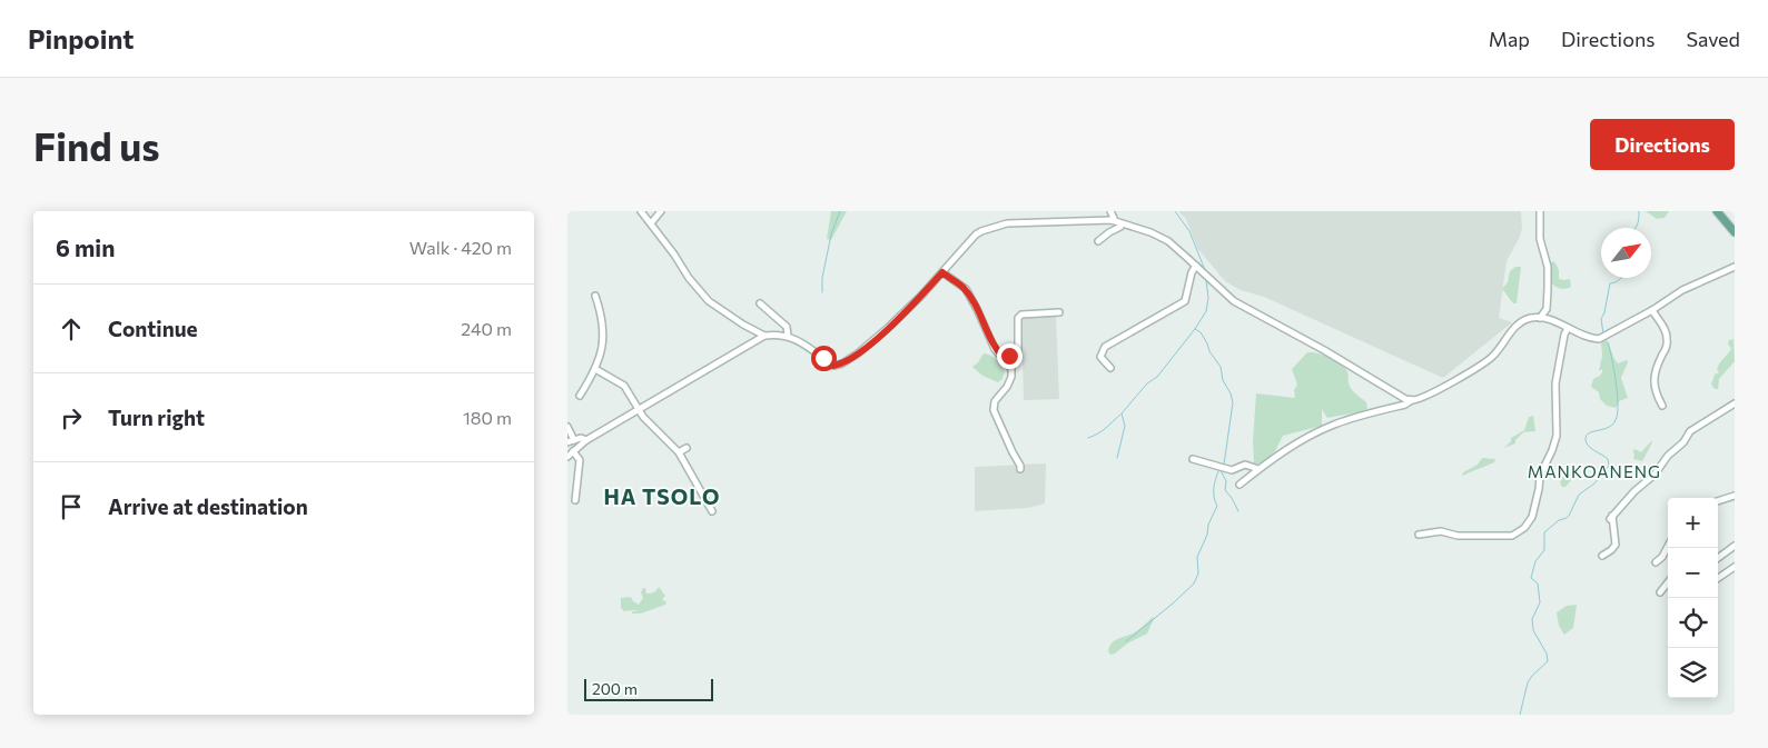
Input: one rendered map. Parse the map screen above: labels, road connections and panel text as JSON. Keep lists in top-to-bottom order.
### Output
{
  "districts": ["MANKOANENG", "HA TSOLO"],
  "scale_bar": "200 m",
  "north": "top right",
  "page": {
    "header": "Pinpoint",
    "nav": ["Map", "Directions", "Saved"],
    "buttons": "Directions",
    "title": "Find us",
    "heading": ["6 min", "Walk · 420 m"],
    "list": [
      ["Continue", "240 m"],
      ["Turn right", "180 m"],
      "Arrive at destination"
    ],
    "map_buttons": ["+", "−"],
    "scale": "200 m"
  }
}
